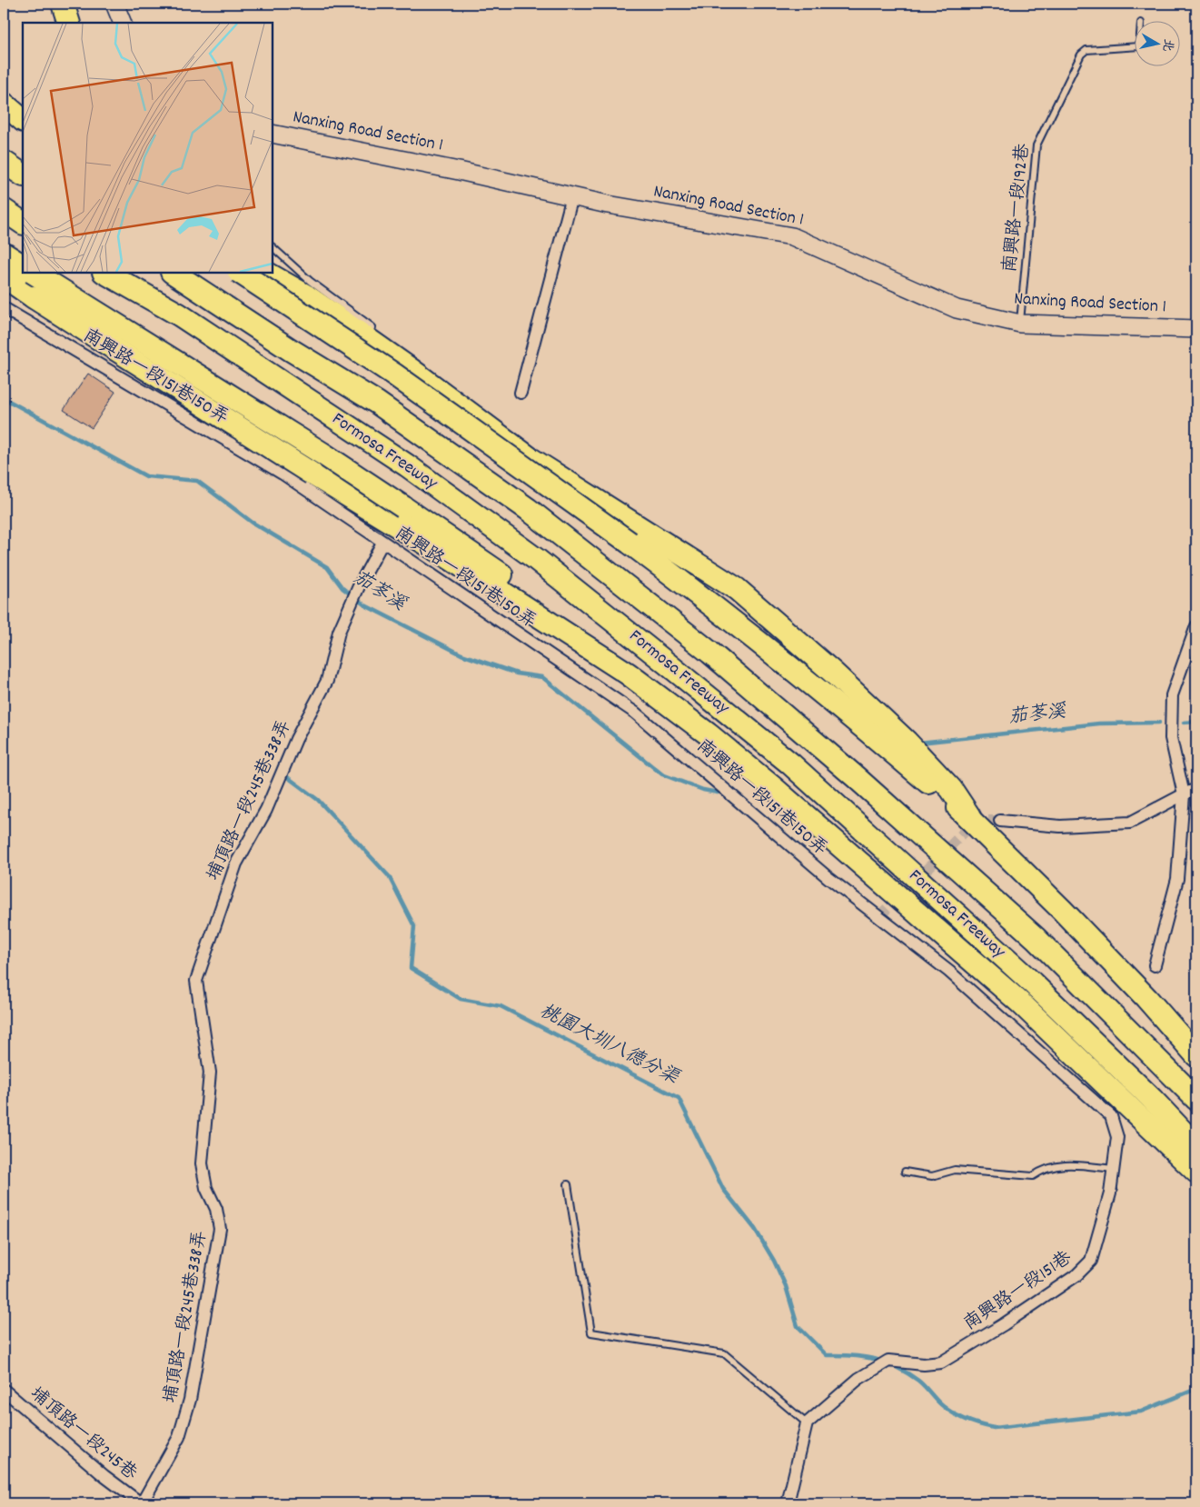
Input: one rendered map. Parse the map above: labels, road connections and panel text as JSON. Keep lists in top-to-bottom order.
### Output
{
  "streets": {
    "highway": ["Formosa Freeway"],
    "street": [
      "Nanxing Road Section 1",
      "南興路一段151巷150弄",
      "埔頂路一段245巷338弄",
      "南興路一段151巷",
      "埔頂路一段245巷"
    ],
    "lane": ["南興路一段192巷"]
  },
  "crossings": [
    ["Nanxing Road Section 1", "南興路一段192巷"],
    ["南興路一段151巷150弄", "埔頂路一段245巷338弄"],
    ["南興路一段151巷150弄", "南興路一段151巷"],
    ["埔頂路一段245巷338弄", "埔頂路一段245巷"]
  ],
  "water": ["茄苳溪", "桃園大圳八德分渠"],
  "north": "right"
}
